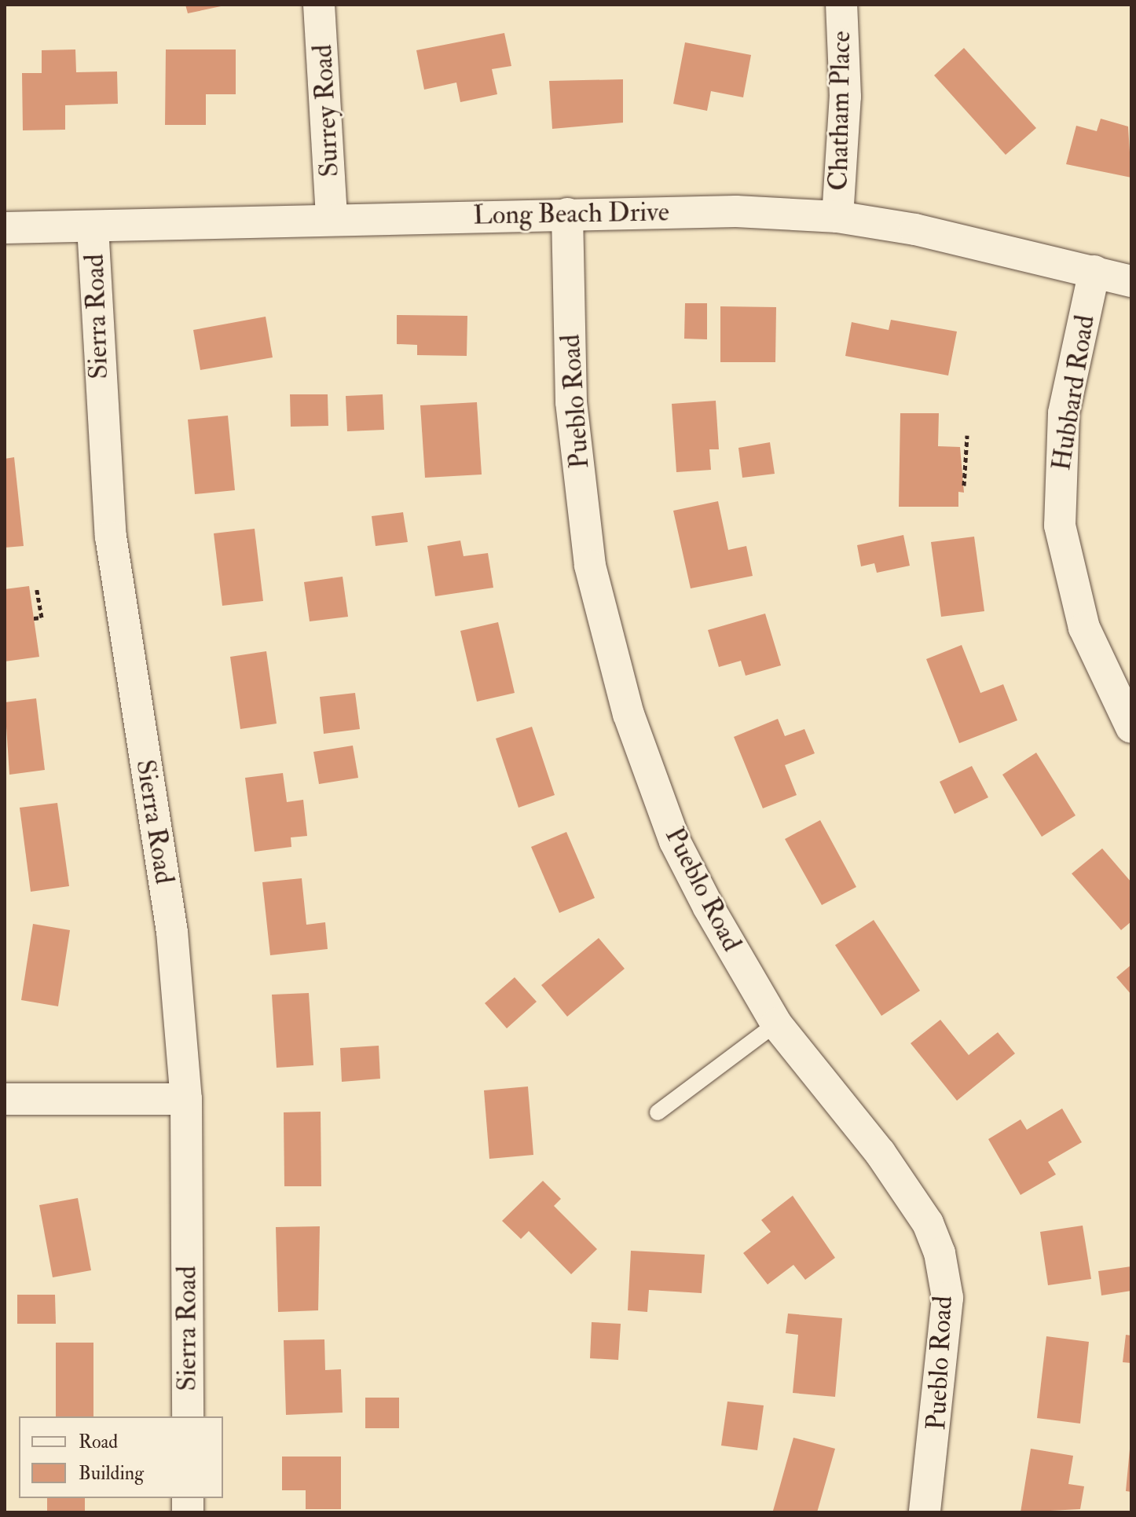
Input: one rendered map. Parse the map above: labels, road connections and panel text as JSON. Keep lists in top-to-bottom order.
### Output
{
  "streets": {
    "street": [
      "Surrey Road",
      "Chatham Place",
      "Long Beach Drive",
      "Sierra Road",
      "Hubbard Road",
      "Pueblo Road"
    ]
  },
  "crossings": [
    ["Surrey Road", "Long Beach Drive"],
    ["Chatham Place", "Long Beach Drive"],
    ["Long Beach Drive", "Sierra Road"],
    ["Long Beach Drive", "Hubbard Road"],
    ["Long Beach Drive", "Pueblo Road"]
  ],
  "legend": ["Road", "Building"]
}
